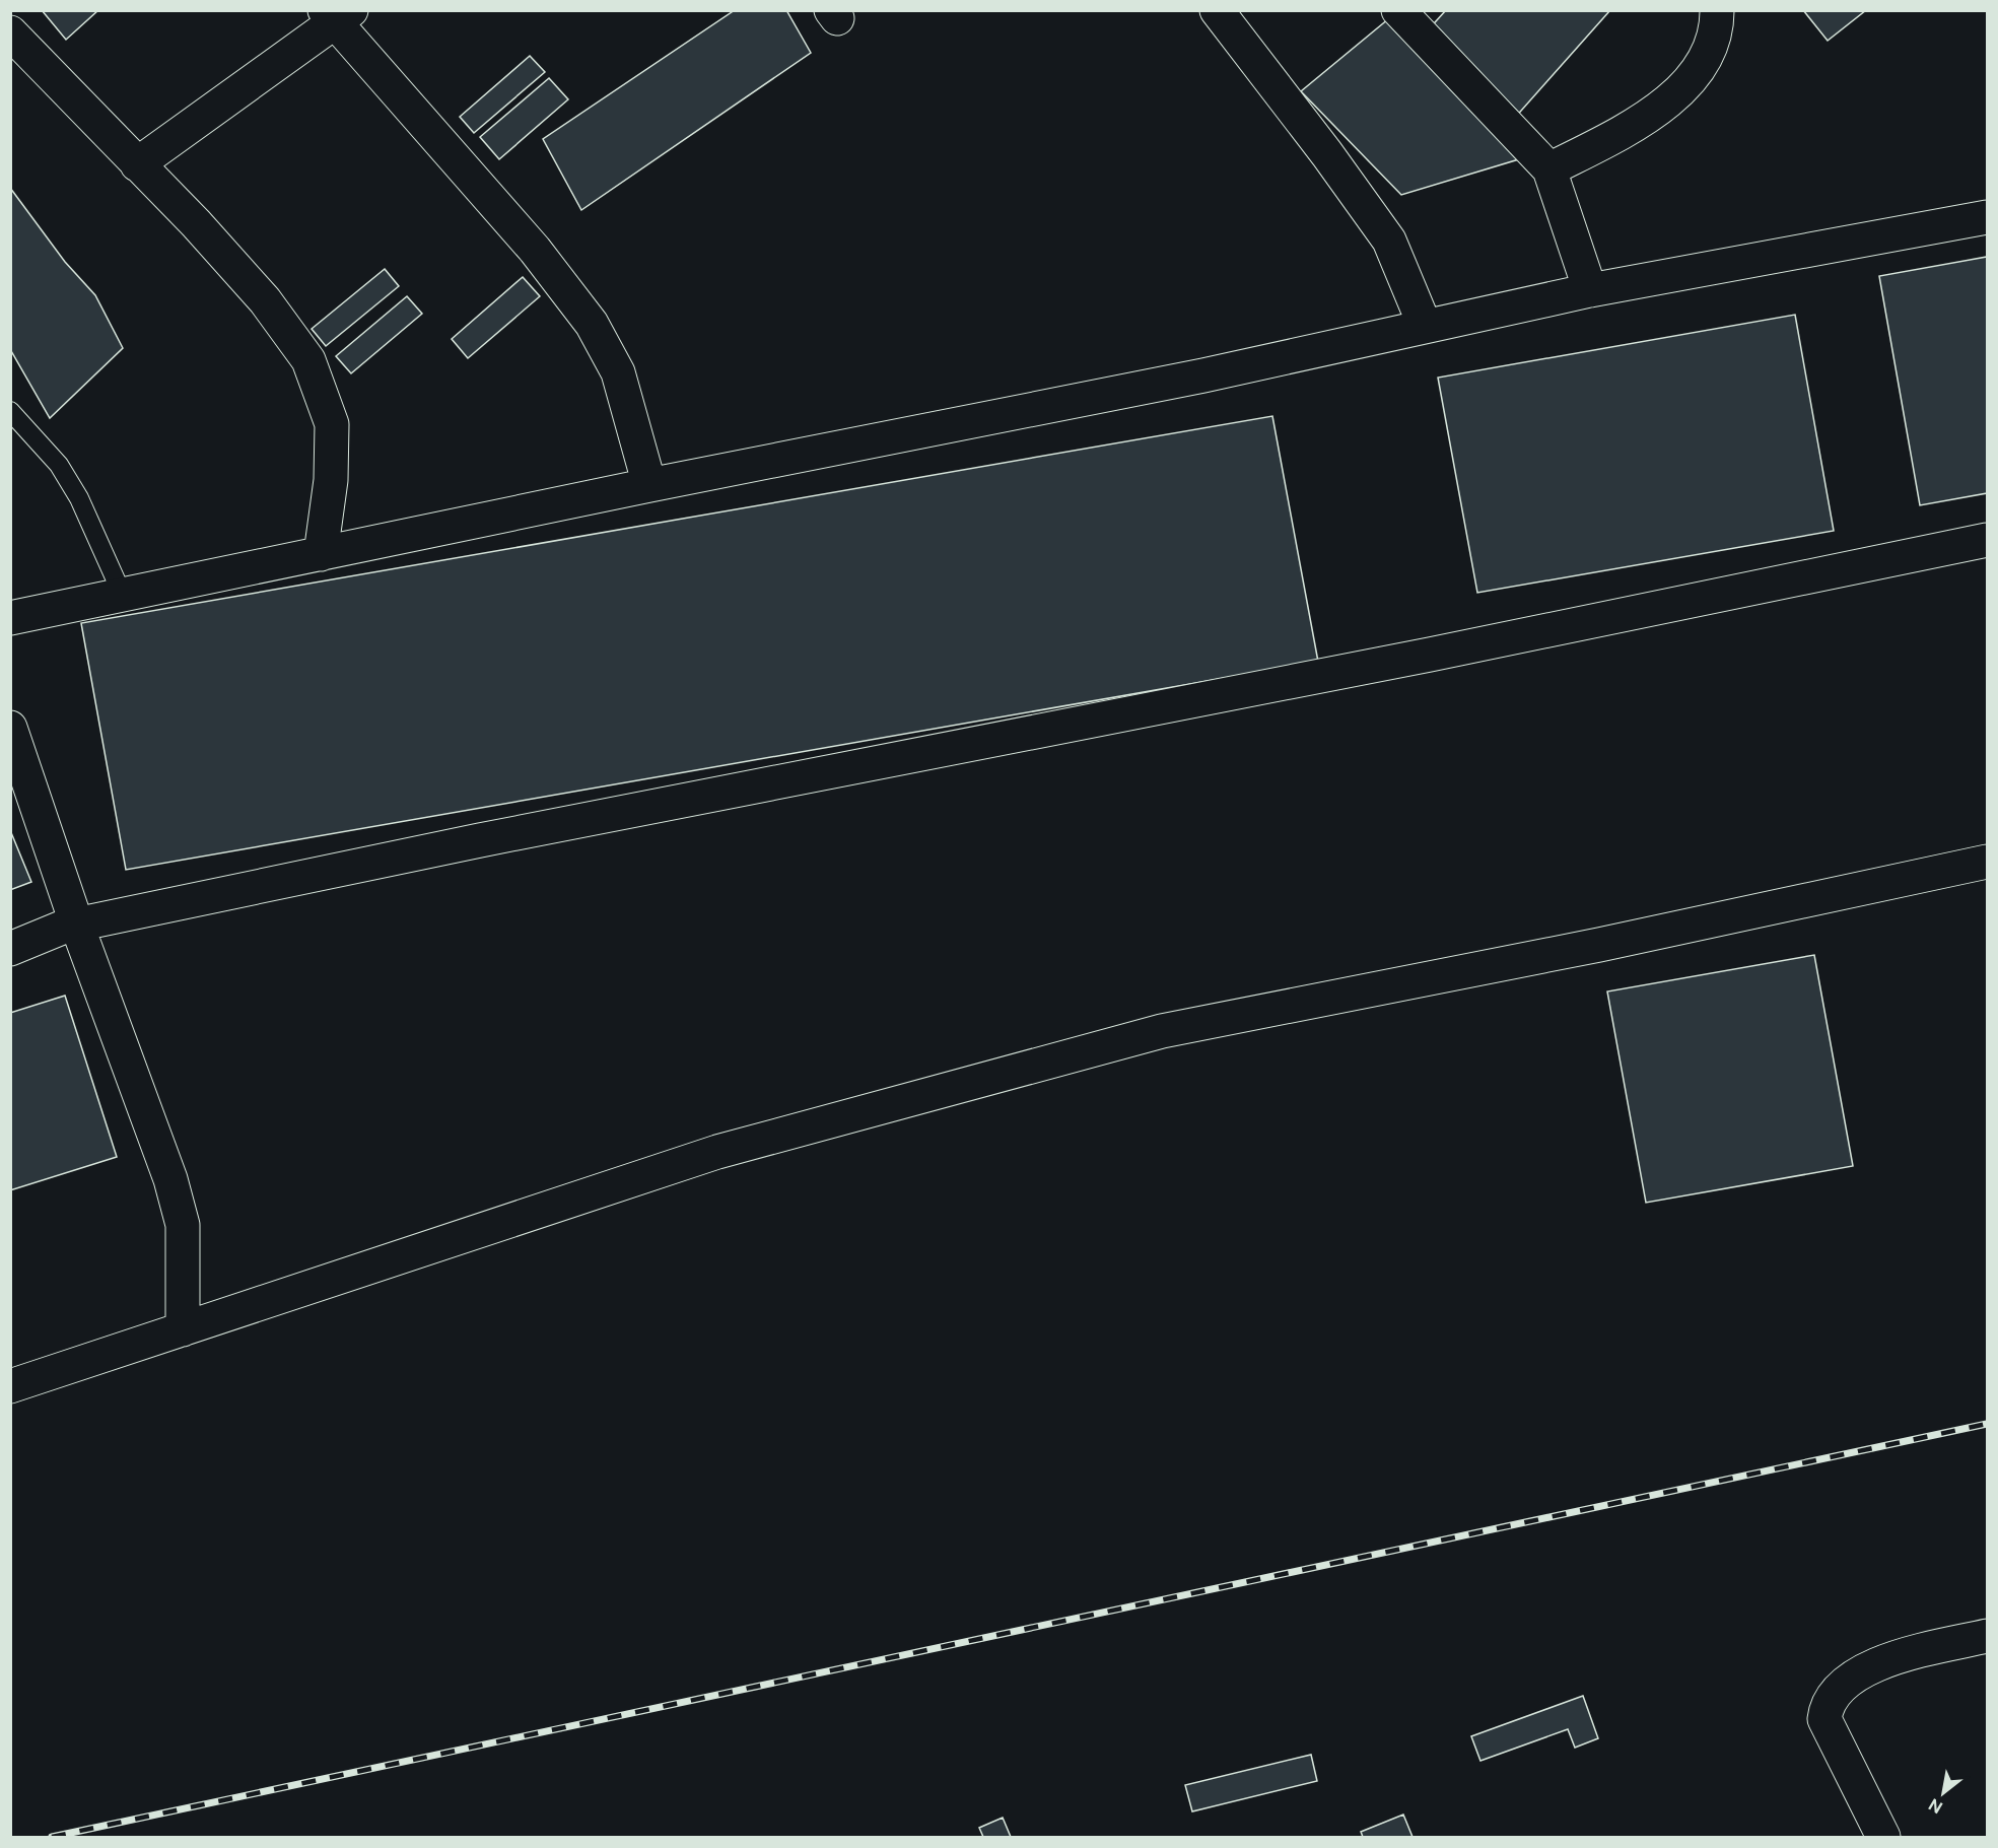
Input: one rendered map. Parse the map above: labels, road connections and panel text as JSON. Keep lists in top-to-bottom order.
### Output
{
  "north": "bottom left"
}
